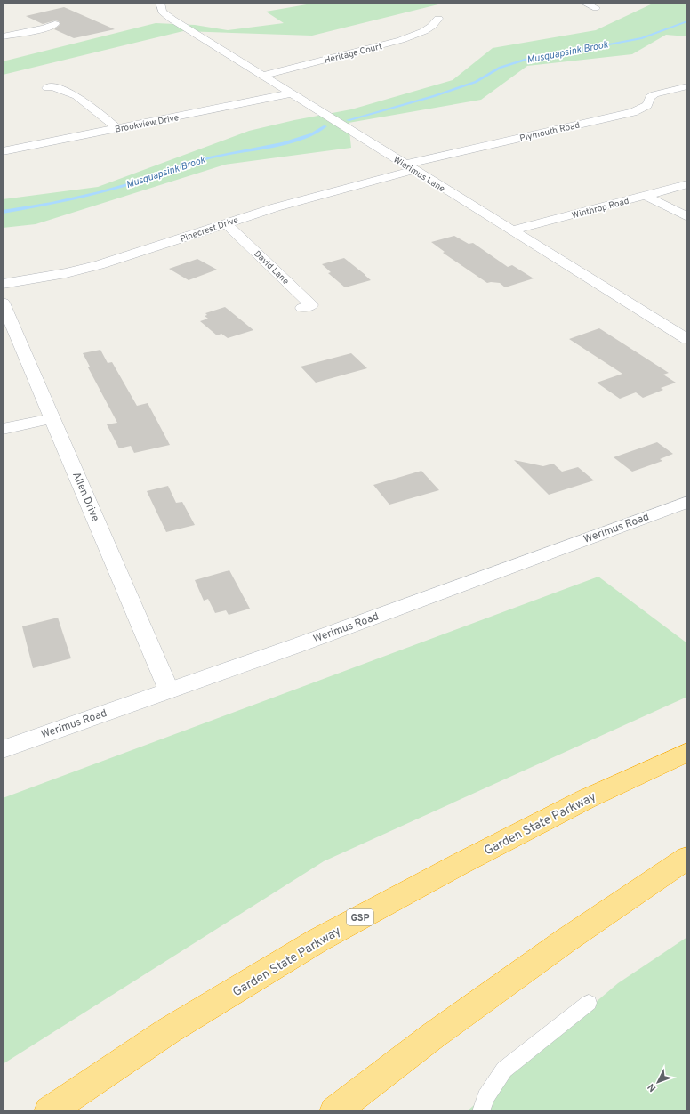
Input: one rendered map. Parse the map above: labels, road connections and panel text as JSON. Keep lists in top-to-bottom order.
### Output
{
  "streets": {
    "highway": ["Garden State Parkway", "GSP"],
    "street": [
      "Heritage Court",
      "Brookview Drive",
      "Plymouth Road",
      "Wierimus Lane",
      "Winthrop Road",
      "Pinecrest Drive",
      "David Lane",
      "Allen Drive",
      "Werimus Road"
    ]
  },
  "crossings": [
    ["Heritage Court", "Wierimus Lane"],
    ["Brookview Drive", "Wierimus Lane"],
    ["Plymouth Road", "Wierimus Lane"],
    ["Plymouth Road", "Pinecrest Drive"],
    ["Wierimus Lane", "Winthrop Road"],
    ["Wierimus Lane", "Pinecrest Drive"],
    ["Pinecrest Drive", "David Lane"],
    ["Allen Drive", "Werimus Road"]
  ],
  "water": ["Musquapsink Brook"],
  "north": "bottom left"
}
